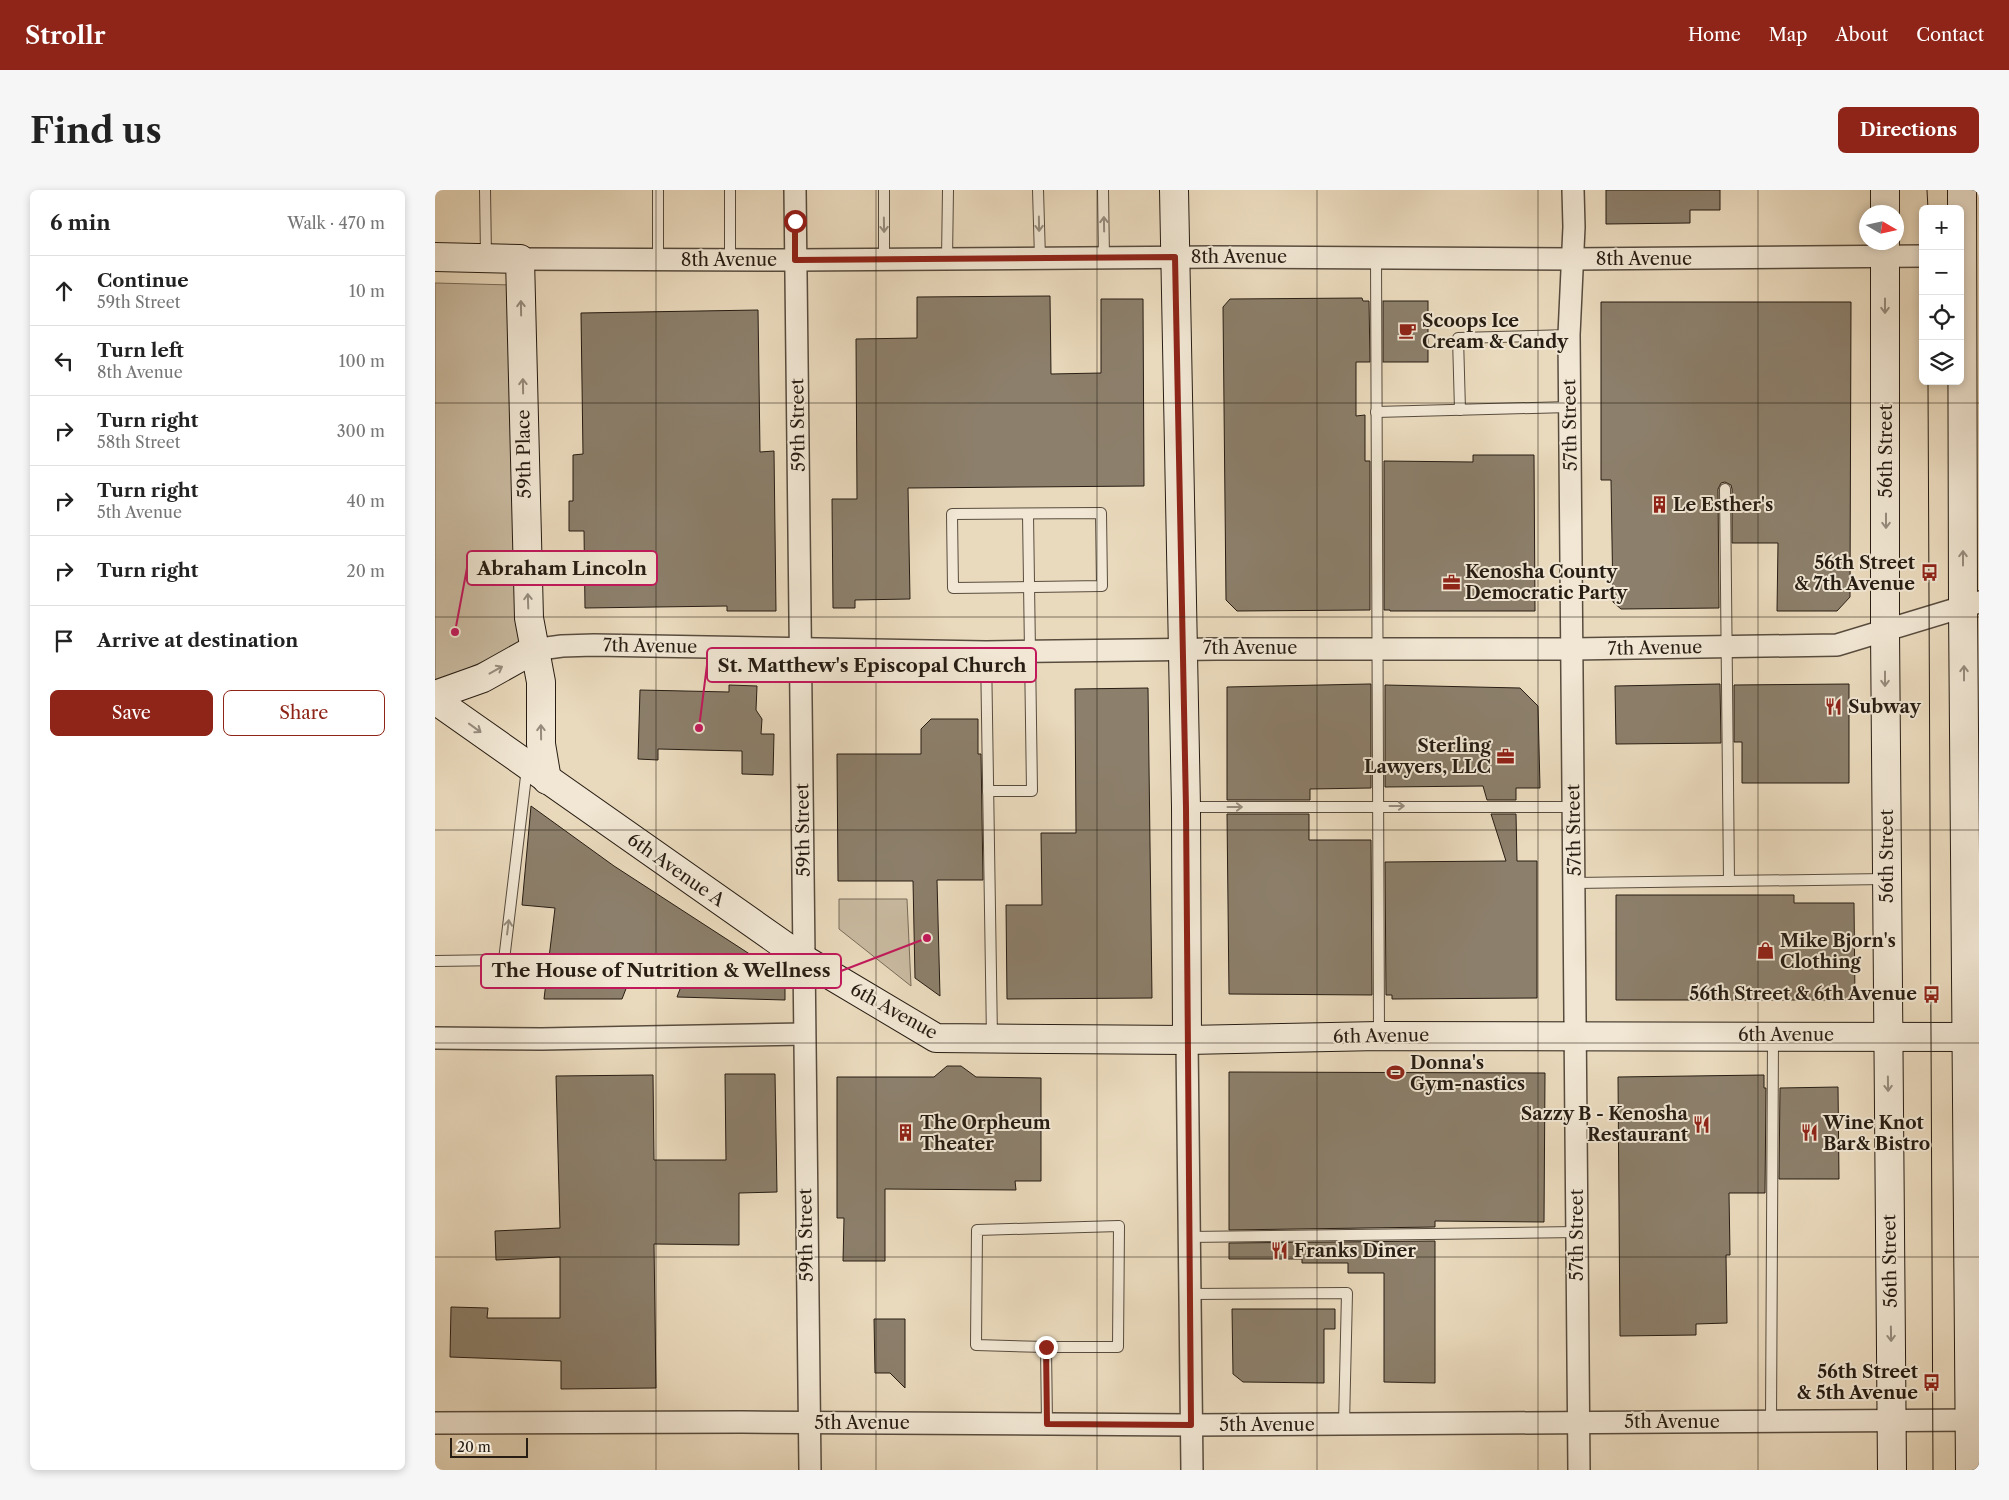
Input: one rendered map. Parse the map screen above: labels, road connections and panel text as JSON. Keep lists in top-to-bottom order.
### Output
{
  "streets": {
    "street": [
      "8th Avenue",
      "59th Street",
      "57th Street",
      "56th Street",
      "59th Place",
      "7th Avenue",
      "6th Avenue A",
      "6th Avenue",
      "5th Avenue"
    ]
  },
  "crossings": [
    ["8th Avenue", "59th Street"],
    ["8th Avenue", "57th Street"],
    ["8th Avenue", "56th Street"],
    ["8th Avenue", "59th Place"],
    ["59th Street", "7th Avenue"],
    ["59th Street", "6th Avenue A"],
    ["59th Street", "6th Avenue"],
    ["59th Street", "5th Avenue"],
    ["57th Street", "7th Avenue"],
    ["57th Street", "6th Avenue"],
    ["57th Street", "5th Avenue"],
    ["56th Street", "7th Avenue"],
    ["56th Street", "6th Avenue"],
    ["56th Street", "5th Avenue"],
    ["59th Place", "7th Avenue"],
    ["6th Avenue A", "6th Avenue"]
  ],
  "one_way": ["59th Place"],
  "places": {
    "cafe": ["Scoops Ice Cream & Candy"],
    "building": ["Le Esther's", "The Orpheum Theater"],
    "bus stop": ["56th Street & 7th Avenue", "56th Street & 6th Avenue", "56th Street & 5th Avenue"],
    "office": ["Kenosha County Democratic Party", "Sterling Lawyers, LLC"],
    "other": ["Abraham Lincoln", "St. Matthew's Episcopal Church", "The House of Nutrition & Wellness"],
    "restaurant": [
      "Subway",
      "Sazzy B - Kenosha Restaurant",
      "Wine Knot Bar& Bistro",
      "Franks Diner"
    ],
    "shop": ["Mike Bjorn's Clothing"],
    "sports": ["Donna's Gym-nastics"]
  },
  "scale_bar": "20 m",
  "north": "right",
  "page": {
    "header": "Strollr",
    "nav": [
      "Home",
      "Map",
      "About",
      "Contact"
    ],
    "buttons": [
      "Directions",
      ["Save", "Share"]
    ],
    "title": "Find us",
    "heading": ["6 min", "Walk · 470 m"],
    "map_buttons": ["+", "−"],
    "list": [
      ["Continue", "59th Street", "10 m"],
      ["Turn left", "8th Avenue", "100 m"],
      ["Turn right", "58th Street", "300 m"],
      ["Turn right", "5th Avenue", "40 m"],
      ["Turn right", "20 m"],
      "Arrive at destination"
    ],
    "scale": "20 m"
  }
}
